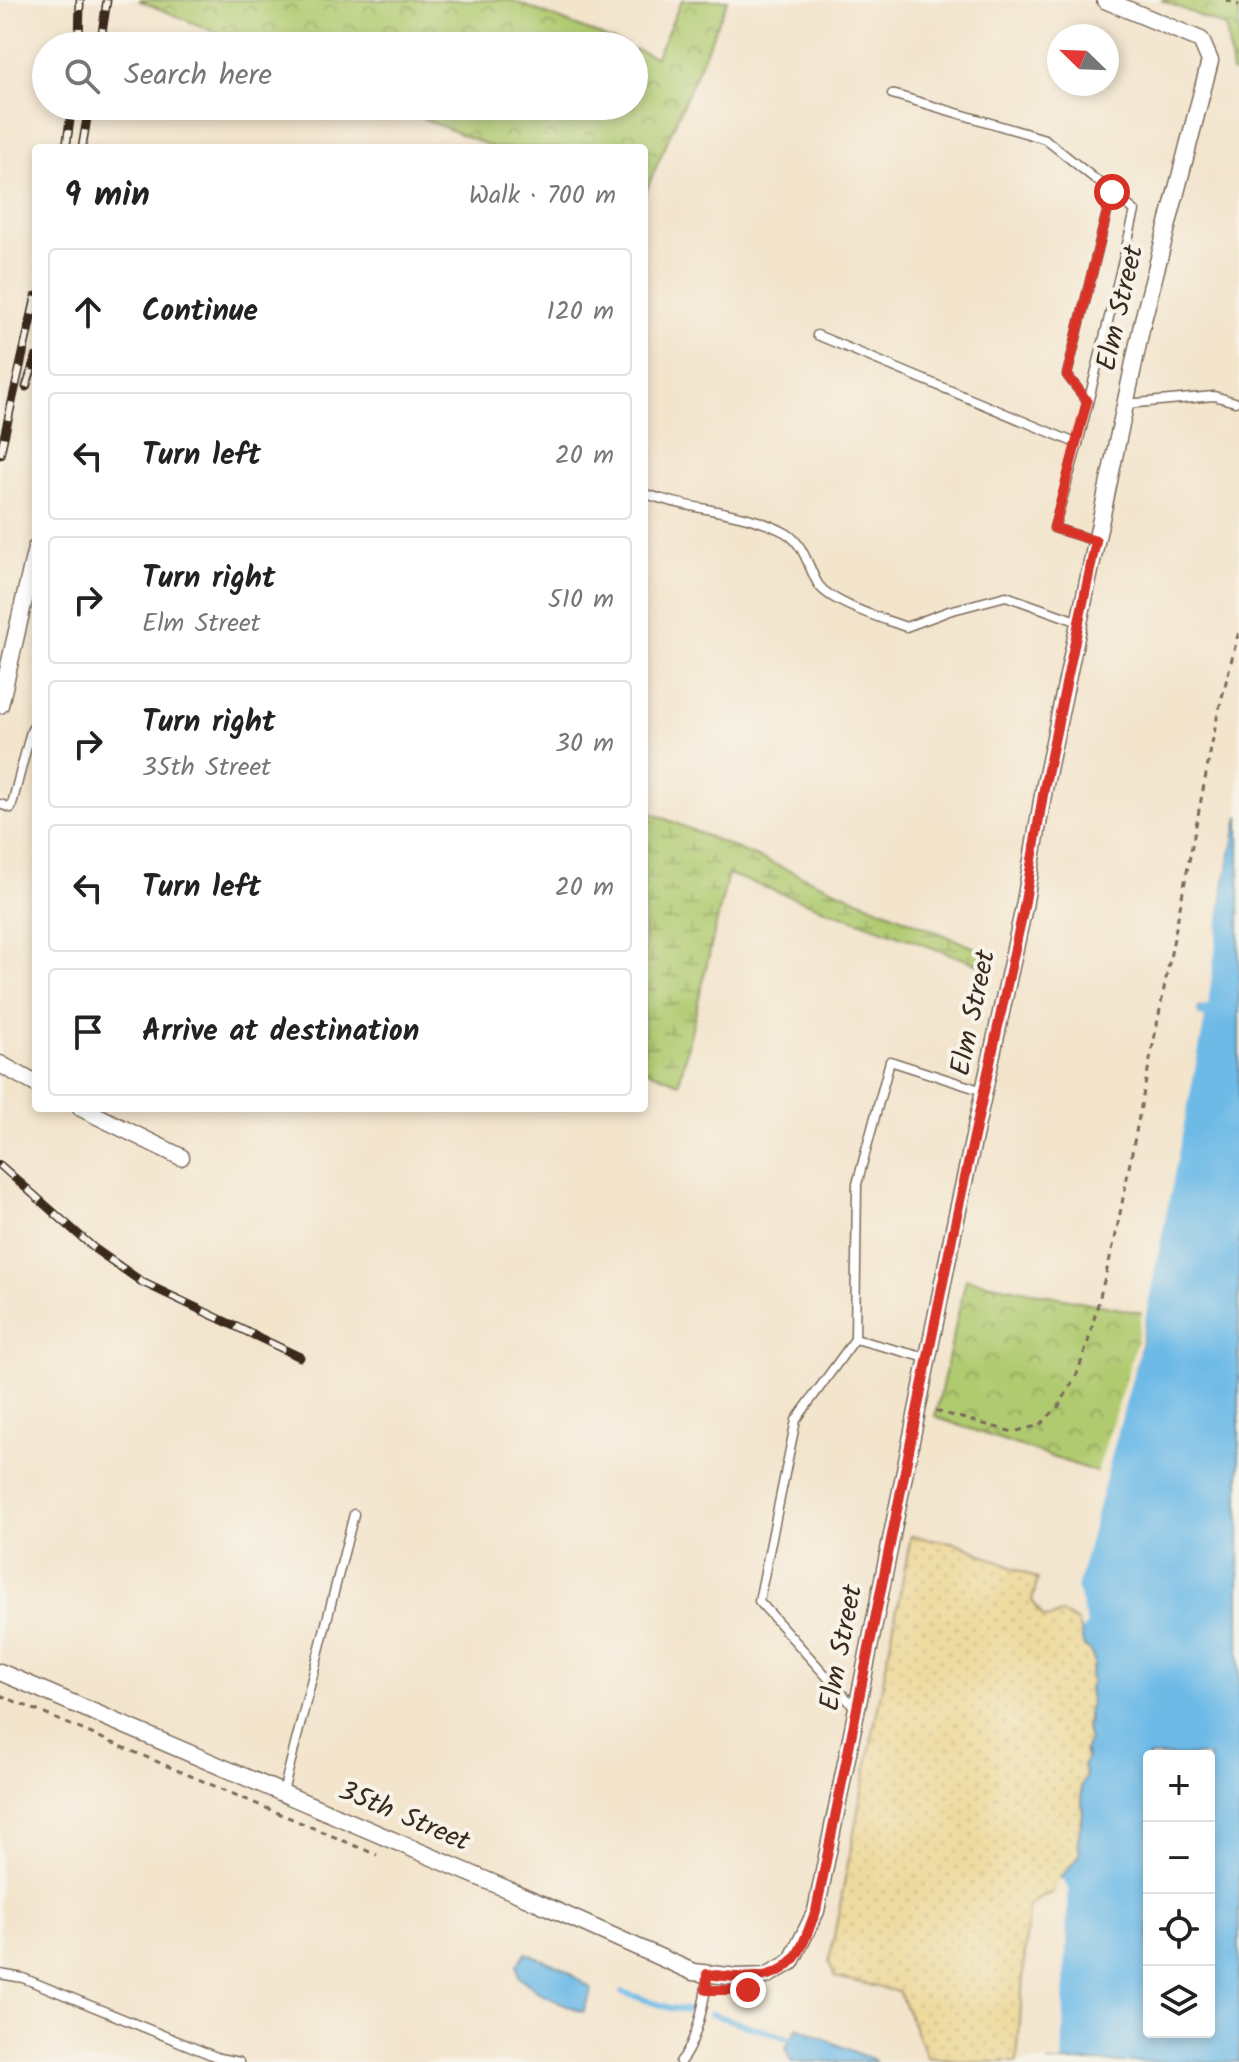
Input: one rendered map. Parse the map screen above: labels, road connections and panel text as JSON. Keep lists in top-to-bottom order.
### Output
{
  "streets": {
    "street": ["Elm Street", "35th Street"]
  },
  "crossings": [
    ["Elm Street", "35th Street"]
  ],
  "north": "top left",
  "page": {
    "search": "Search here",
    "heading": ["9 min", "Walk · 700 m"],
    "list": [
      ["Continue", "120 m"],
      ["Turn left", "20 m"],
      ["Turn right", "Elm Street", "510 m"],
      ["Turn right", "35th Street", "30 m"],
      ["Turn left", "20 m"],
      "Arrive at destination"
    ],
    "map_buttons": ["+", "−"]
  }
}
